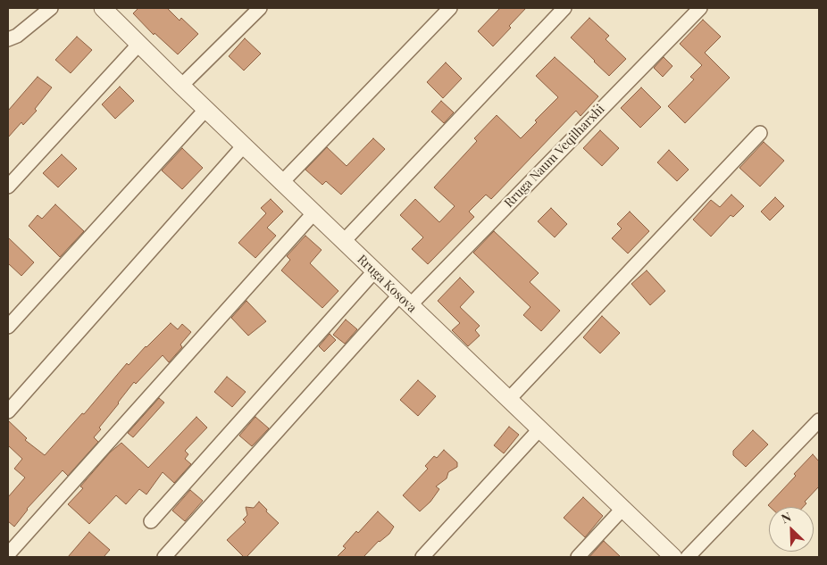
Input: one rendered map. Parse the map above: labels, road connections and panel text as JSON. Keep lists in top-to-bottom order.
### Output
{
  "streets": {
    "street": ["Rruga Naum Veqilharxhi", "Rruga Kosova"]
  },
  "crossings": [
    ["Rruga Naum Veqilharxhi", "Rruga Kosova"]
  ],
  "north": "top left"
}
